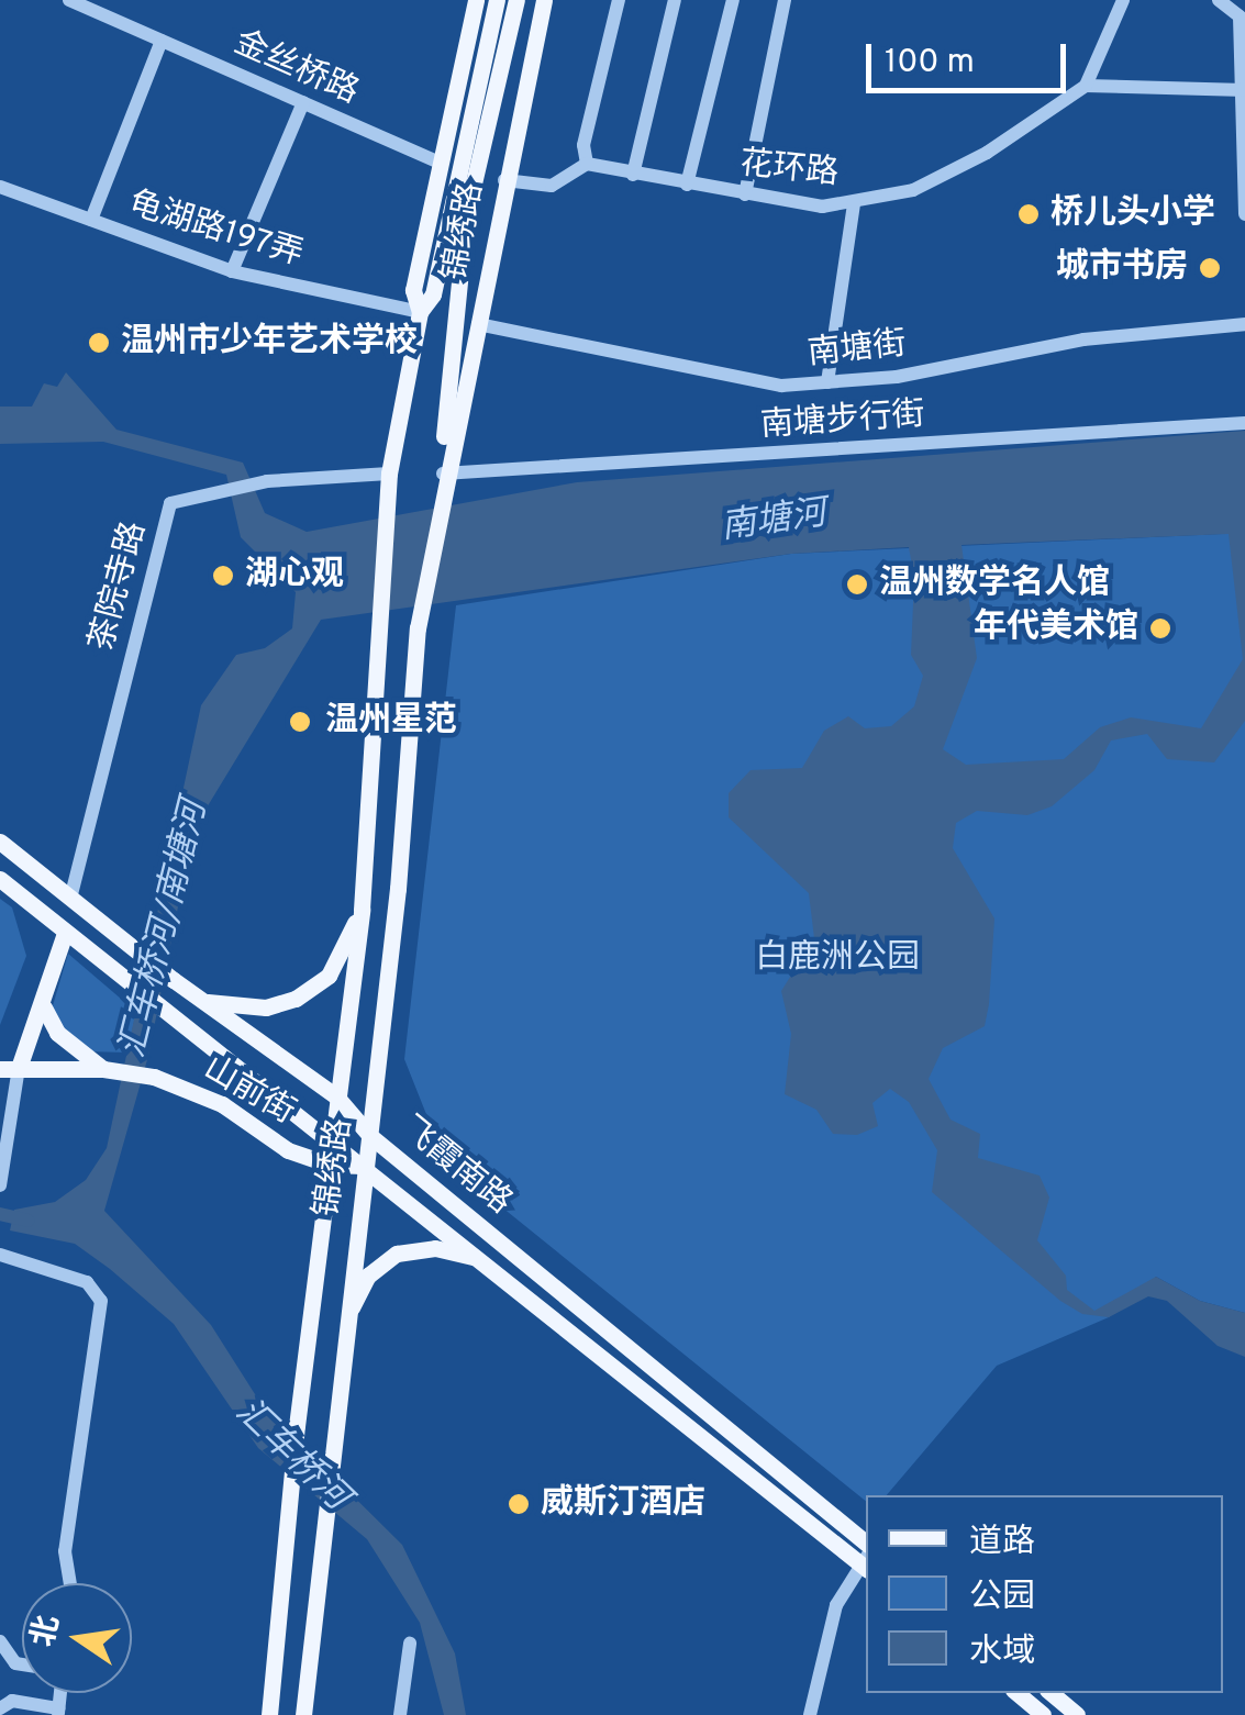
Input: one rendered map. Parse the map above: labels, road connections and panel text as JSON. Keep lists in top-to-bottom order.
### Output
{
  "streets": {
    "main road": ["锦绣路", "山前街", "飞霞南路"],
    "street": [
      "金丝桥路",
      "花环路",
      "龟湖路197弄",
      "南塘街",
      "南塘步行街",
      "茶院寺路"
    ]
  },
  "crossings": [
    ["金丝桥路", "锦绣路"],
    ["龟湖路197弄", "锦绣路"],
    ["锦绣路", "南塘街"],
    ["锦绣路", "南塘步行街"],
    ["锦绣路", "茶院寺路"],
    ["锦绣路", "山前街"],
    ["锦绣路", "飞霞南路"],
    ["茶院寺路", "飞霞南路"],
    ["山前街", "飞霞南路"]
  ],
  "water": ["南塘河", "汇车桥河/南塘河", "汇车桥河"],
  "parks": ["白鹿洲公园"],
  "places": [
    "桥儿头小学",
    "城市书房",
    "温州市少年艺术学校",
    "湖心观",
    "温州数学名人馆",
    "年代美术馆",
    "温州星范",
    "威斯汀酒店"
  ],
  "legend": ["道路", "公园", "水域"],
  "scale_bar": "100 m",
  "north": "left"
}
